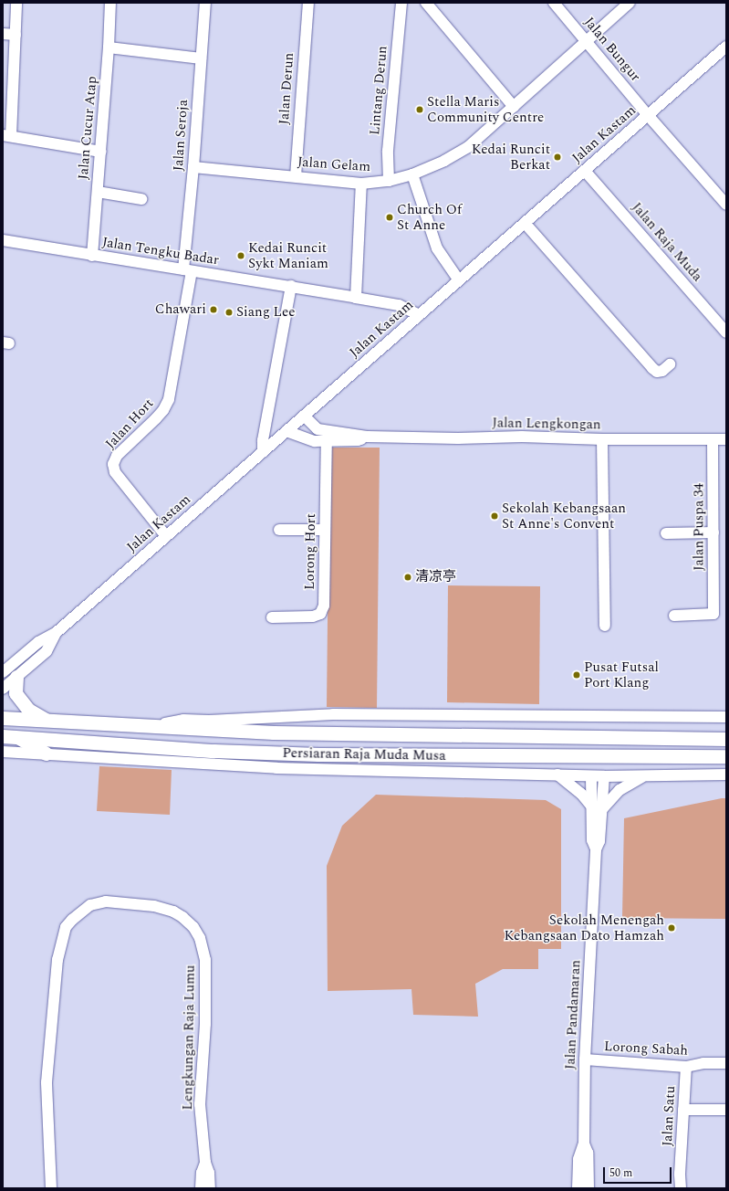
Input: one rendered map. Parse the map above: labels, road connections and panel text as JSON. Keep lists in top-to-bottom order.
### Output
{
  "streets": {
    "main road": ["Persiaran Raja Muda Musa"],
    "street": [
      "Jalan Bungur",
      "Jalan Derun",
      "Lintang Derun",
      "Jalan Cucur Atap",
      "Jalan Kastam",
      "Jalan Seroja",
      "Jalan Gelam",
      "Jalan Raja Muda",
      "Jalan Tengku Badar",
      "Jalan Hort",
      "Jalan Lengkongan",
      "Jalan Puspa 34",
      "Lorong Hort",
      "Jalan Pandamaran",
      "Lengkungan Raja Lumu",
      "Lorong Sabah",
      "Jalan Satu"
    ]
  },
  "crossings": [
    ["Jalan Bungur", "Jalan Kastam"],
    ["Jalan Bungur", "Jalan Gelam"],
    ["Jalan Derun", "Jalan Gelam"],
    ["Lintang Derun", "Jalan Gelam"],
    ["Jalan Cucur Atap", "Jalan Tengku Badar"],
    ["Jalan Kastam", "Jalan Raja Muda"],
    ["Jalan Kastam", "Jalan Tengku Badar"],
    ["Jalan Kastam", "Jalan Hort"],
    ["Jalan Kastam", "Jalan Lengkongan"],
    ["Jalan Seroja", "Jalan Gelam"],
    ["Jalan Seroja", "Jalan Tengku Badar"],
    ["Jalan Seroja", "Jalan Hort"],
    ["Jalan Tengku Badar", "Jalan Hort"],
    ["Jalan Lengkongan", "Jalan Puspa 34"],
    ["Jalan Lengkongan", "Lorong Hort"],
    ["Jalan Pandamaran", "Lorong Sabah"],
    ["Lorong Sabah", "Jalan Satu"]
  ],
  "places": [
    "Stella Maris Community Centre",
    "Kedai Runcit Berkat",
    "Church Of St Anne",
    "Kedai Runcit Sykt Maniam",
    "Chawari",
    "Siang Lee",
    "Sekolah Kebangsaan St Anne's Convent",
    "清凉亭",
    "Pusat Futsal Port Klang",
    "Sekolah Menengah Kebangsaan Dato Hamzah"
  ],
  "scale_bar": "50 m"
}
